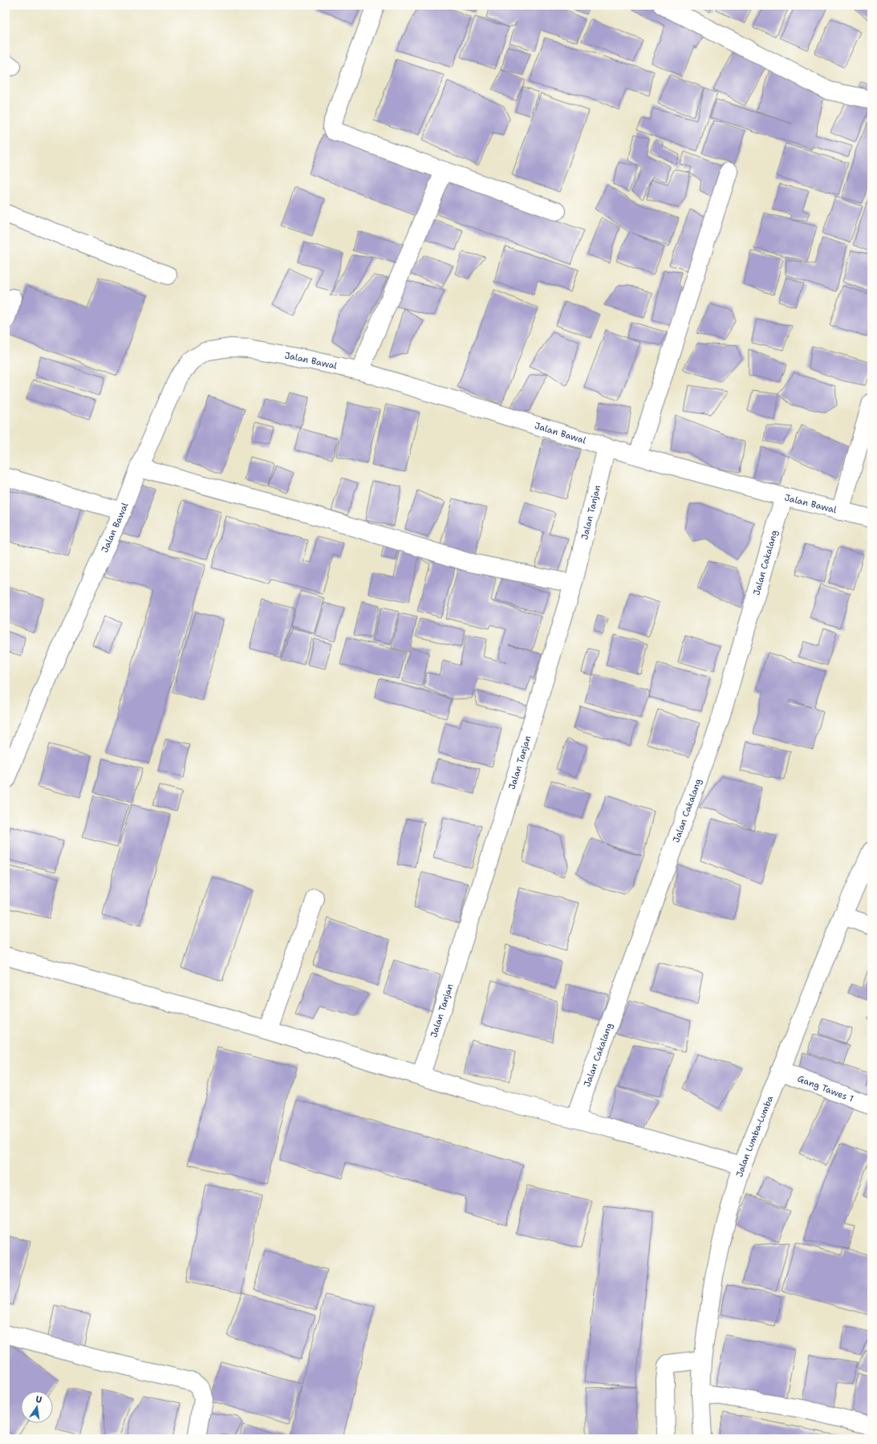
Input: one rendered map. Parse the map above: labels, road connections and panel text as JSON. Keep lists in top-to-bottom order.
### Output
{
  "streets": {
    "street": [
      "Jalan Bawal",
      "Jalan Tanjan",
      "Jalan Cakalang",
      "Gang Tawes 1",
      "Jalan Lumba-Lumba"
    ]
  },
  "crossings": [
    ["Jalan Bawal", "Jalan Tanjan"],
    ["Jalan Bawal", "Jalan Cakalang"],
    ["Gang Tawes 1", "Jalan Lumba-Lumba"]
  ],
  "north": "top"
}
